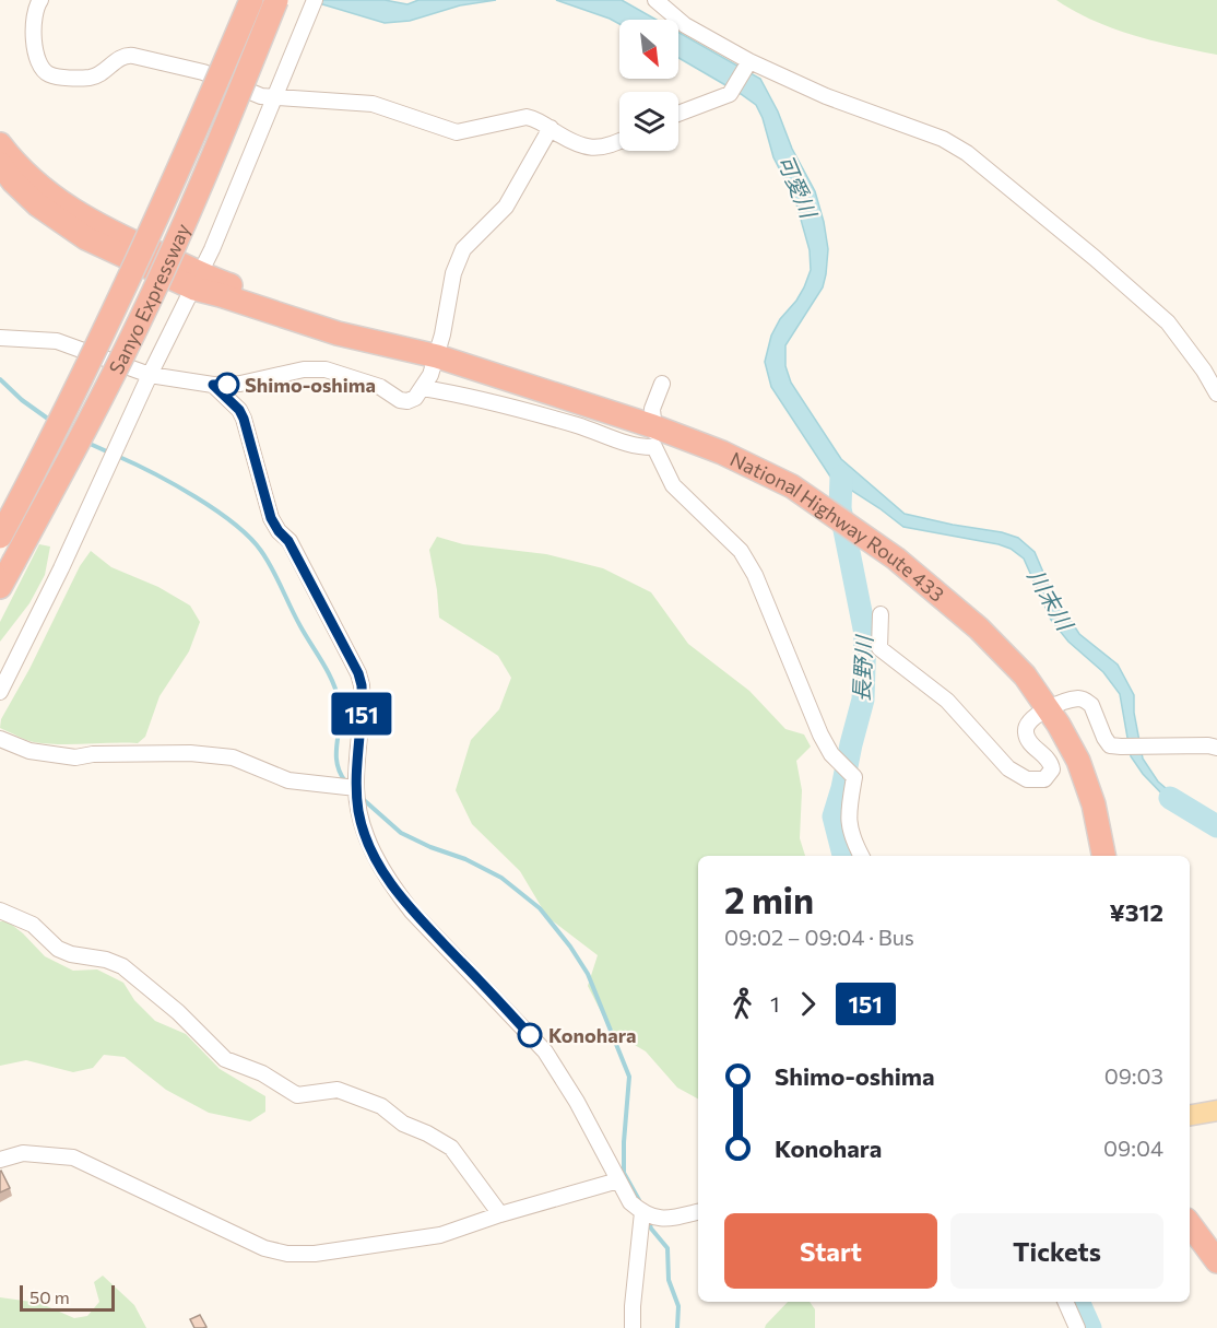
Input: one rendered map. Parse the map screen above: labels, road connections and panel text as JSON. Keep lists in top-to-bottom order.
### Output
{
  "streets": {
    "highway": ["Sanyo Expressway", "National Highway Route 433"]
  },
  "water": ["可愛川", "川末川", "長野川"],
  "places": ["Shimo-oshima", "Konohara"],
  "lines": ["bus line 151"],
  "scale_bar": "50 m",
  "north": "bottom right",
  "page": {
    "on_map": "151",
    "heading": ["2 min", "09:02 – 09:04 · Bus", "¥312"],
    "legs": ["1", "151"],
    "list": [
      {
        "name": "Shimo-oshima",
        "value": "09:03"
      },
      {
        "name": "Konohara",
        "value": "09:04"
      }
    ],
    "buttons": ["Start", "Tickets"],
    "scale": "50 m"
  }
}
